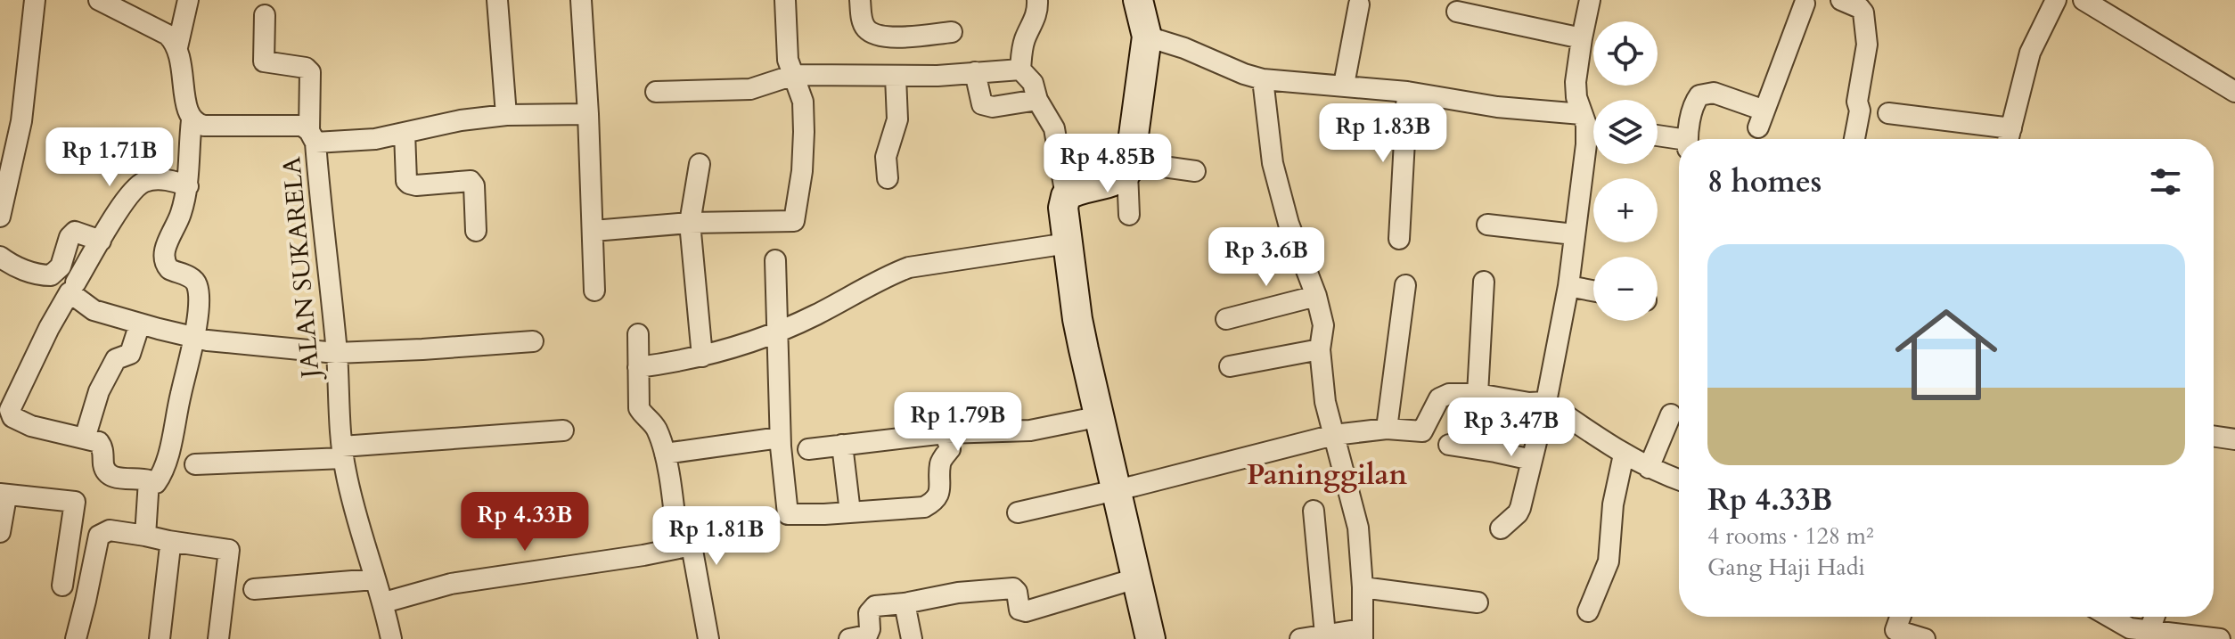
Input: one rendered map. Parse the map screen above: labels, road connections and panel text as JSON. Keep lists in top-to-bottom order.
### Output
{
  "streets": {
    "street": ["JALAN SUKARELA"]
  },
  "districts": ["Paninggilan"],
  "page": {
    "map_buttons": ["+", "−"],
    "price": [
      "Rp 1.83B",
      "Rp 1.71B",
      "Rp 4.85B",
      "Rp 3.6B",
      "Rp 1.79B",
      "Rp 3.47B",
      "Rp 4.33B",
      "Rp 1.81B"
    ],
    "heading": "8 homes",
    "list": [
      {
        "name": "Rp 4.33B",
        "note": "4 rooms · 128 m² · Gang Haji Hadi"
      }
    ]
  }
}
